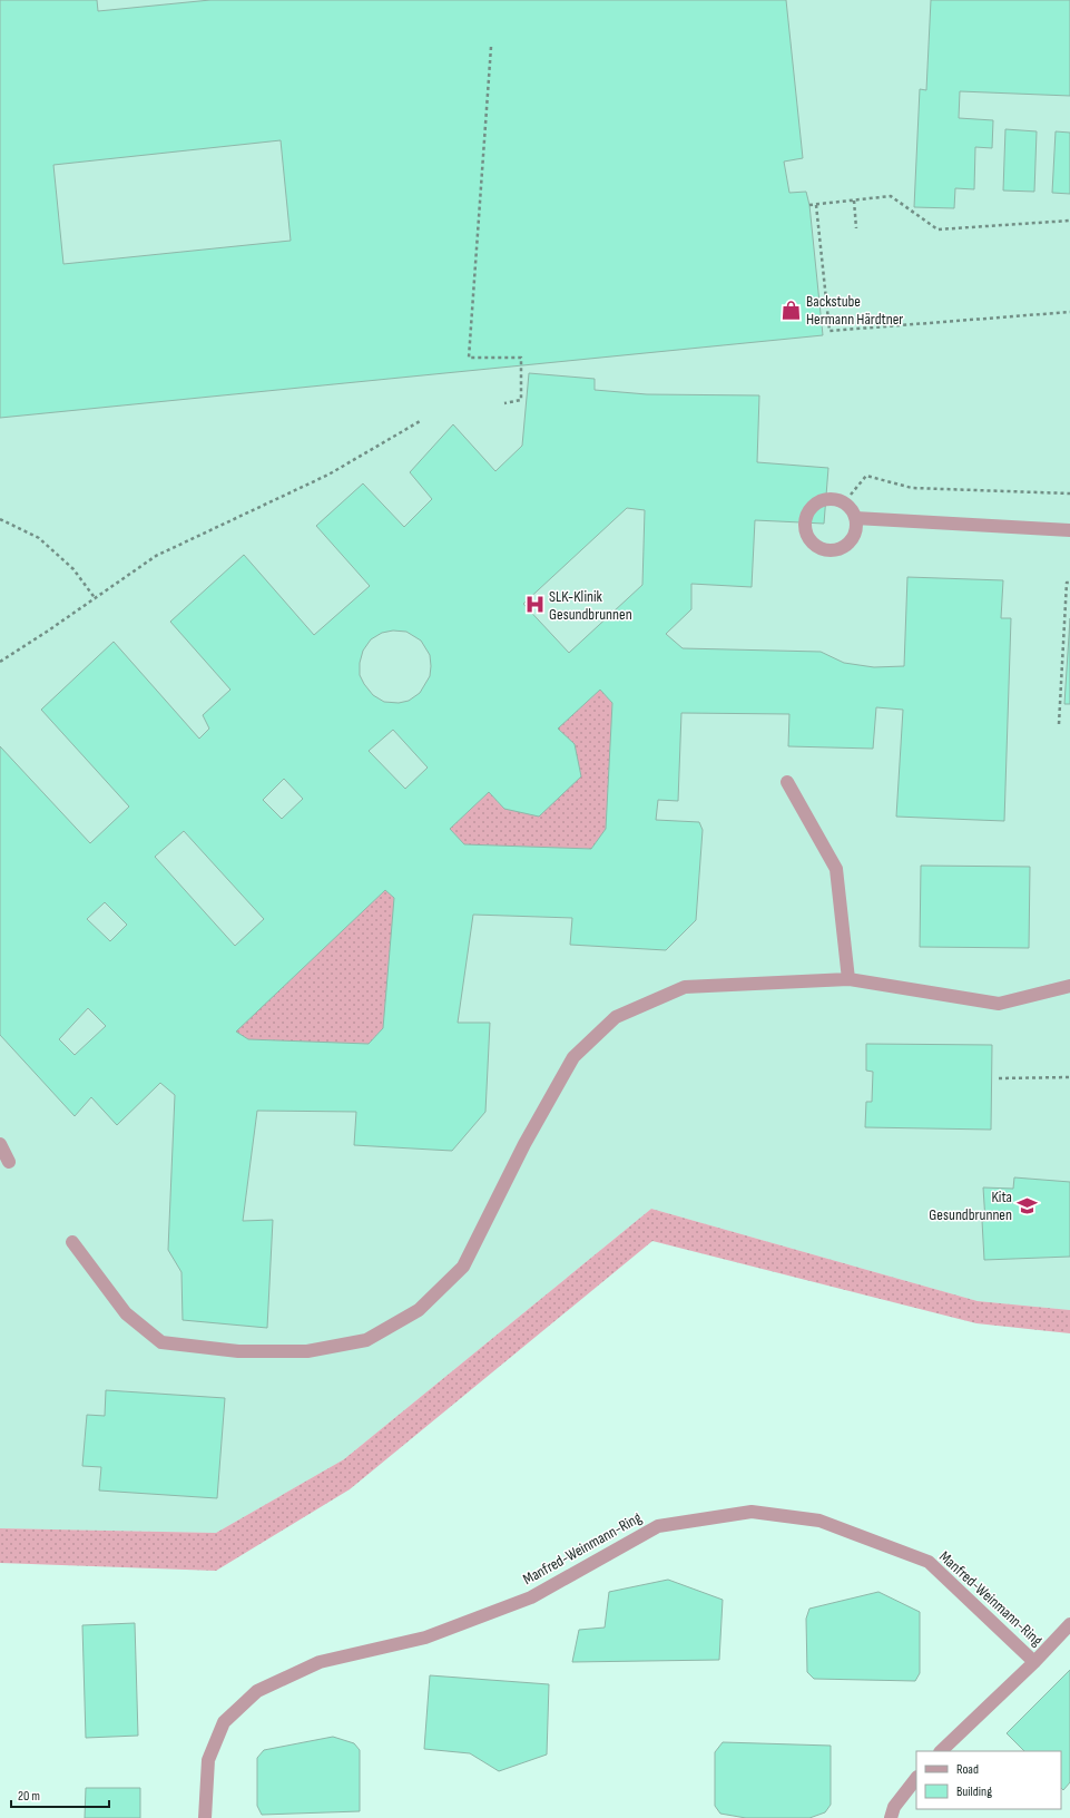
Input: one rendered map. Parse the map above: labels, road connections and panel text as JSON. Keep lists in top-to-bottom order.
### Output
{
  "streets": {
    "street": ["Manfred-Weinmann-Ring"]
  },
  "places": {
    "shop": ["Backstube Hermann Härdtner"],
    "hospital": ["SLK-Klinik Gesundbrunnen"],
    "school or university": ["Kita Gesundbrunnen"]
  },
  "legend": ["Road", "Building"],
  "scale_bar": "20 m"
}
